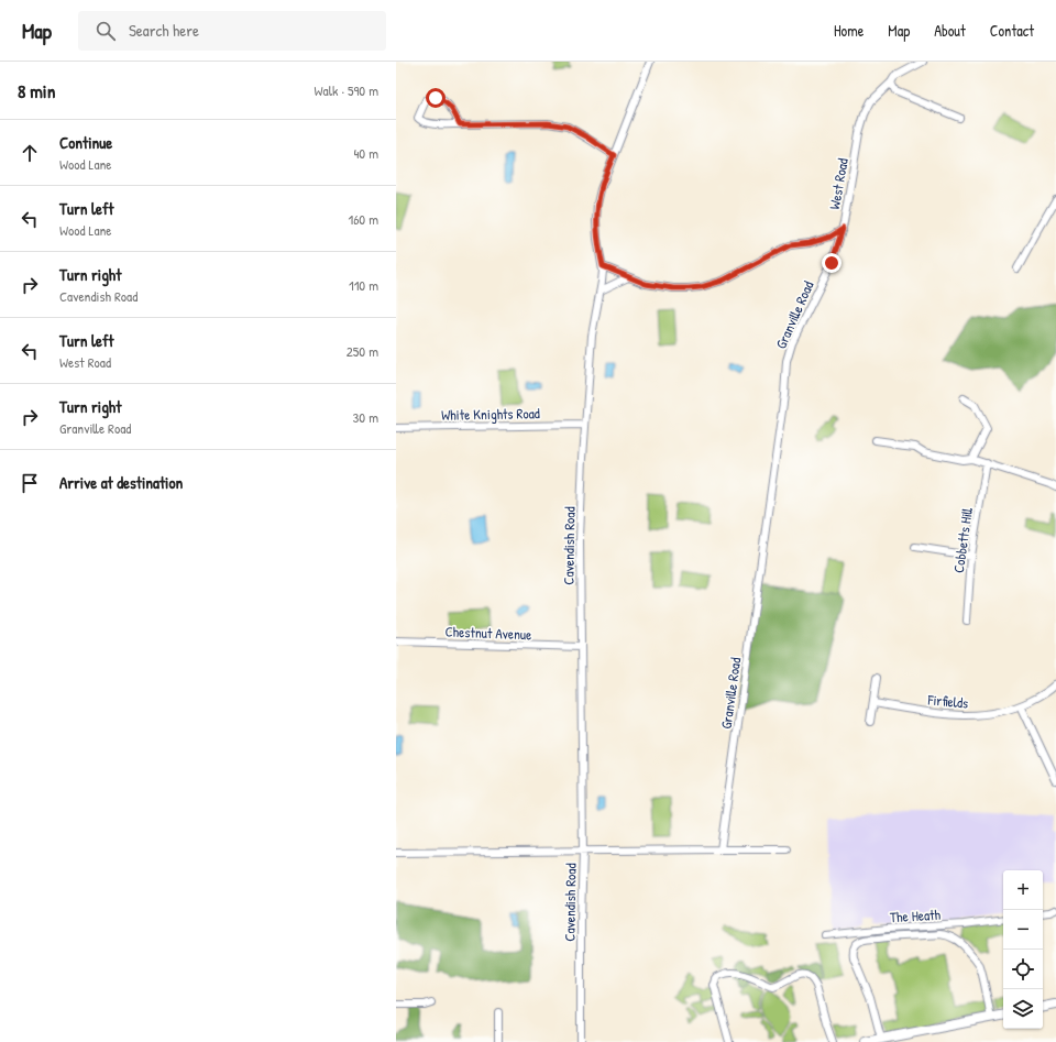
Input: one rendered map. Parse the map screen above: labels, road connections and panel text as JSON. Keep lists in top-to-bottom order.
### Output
{
  "streets": {
    "street": [
      "West Road",
      "Granville Road",
      "White Knights Road",
      "Cobbetts Hill",
      "Cavendish Road",
      "Chestnut Avenue",
      "Firfields",
      "The Heath"
    ]
  },
  "crossings": [
    ["West Road", "Granville Road"],
    ["West Road", "Cavendish Road"],
    ["White Knights Road", "Cavendish Road"],
    ["Cavendish Road", "Chestnut Avenue"]
  ],
  "page": {
    "header": "Map",
    "search": "Search here",
    "nav": [
      "Home",
      "Map",
      "About",
      "Contact"
    ],
    "heading": ["8 min", "Walk · 590 m"],
    "list": [
      ["Continue", "Wood Lane", "40 m"],
      ["Turn left", "Wood Lane", "160 m"],
      ["Turn right", "Cavendish Road", "110 m"],
      ["Turn left", "West Road", "250 m"],
      ["Turn right", "Granville Road", "30 m"],
      "Arrive at destination"
    ],
    "map_buttons": ["+", "−"]
  }
}
